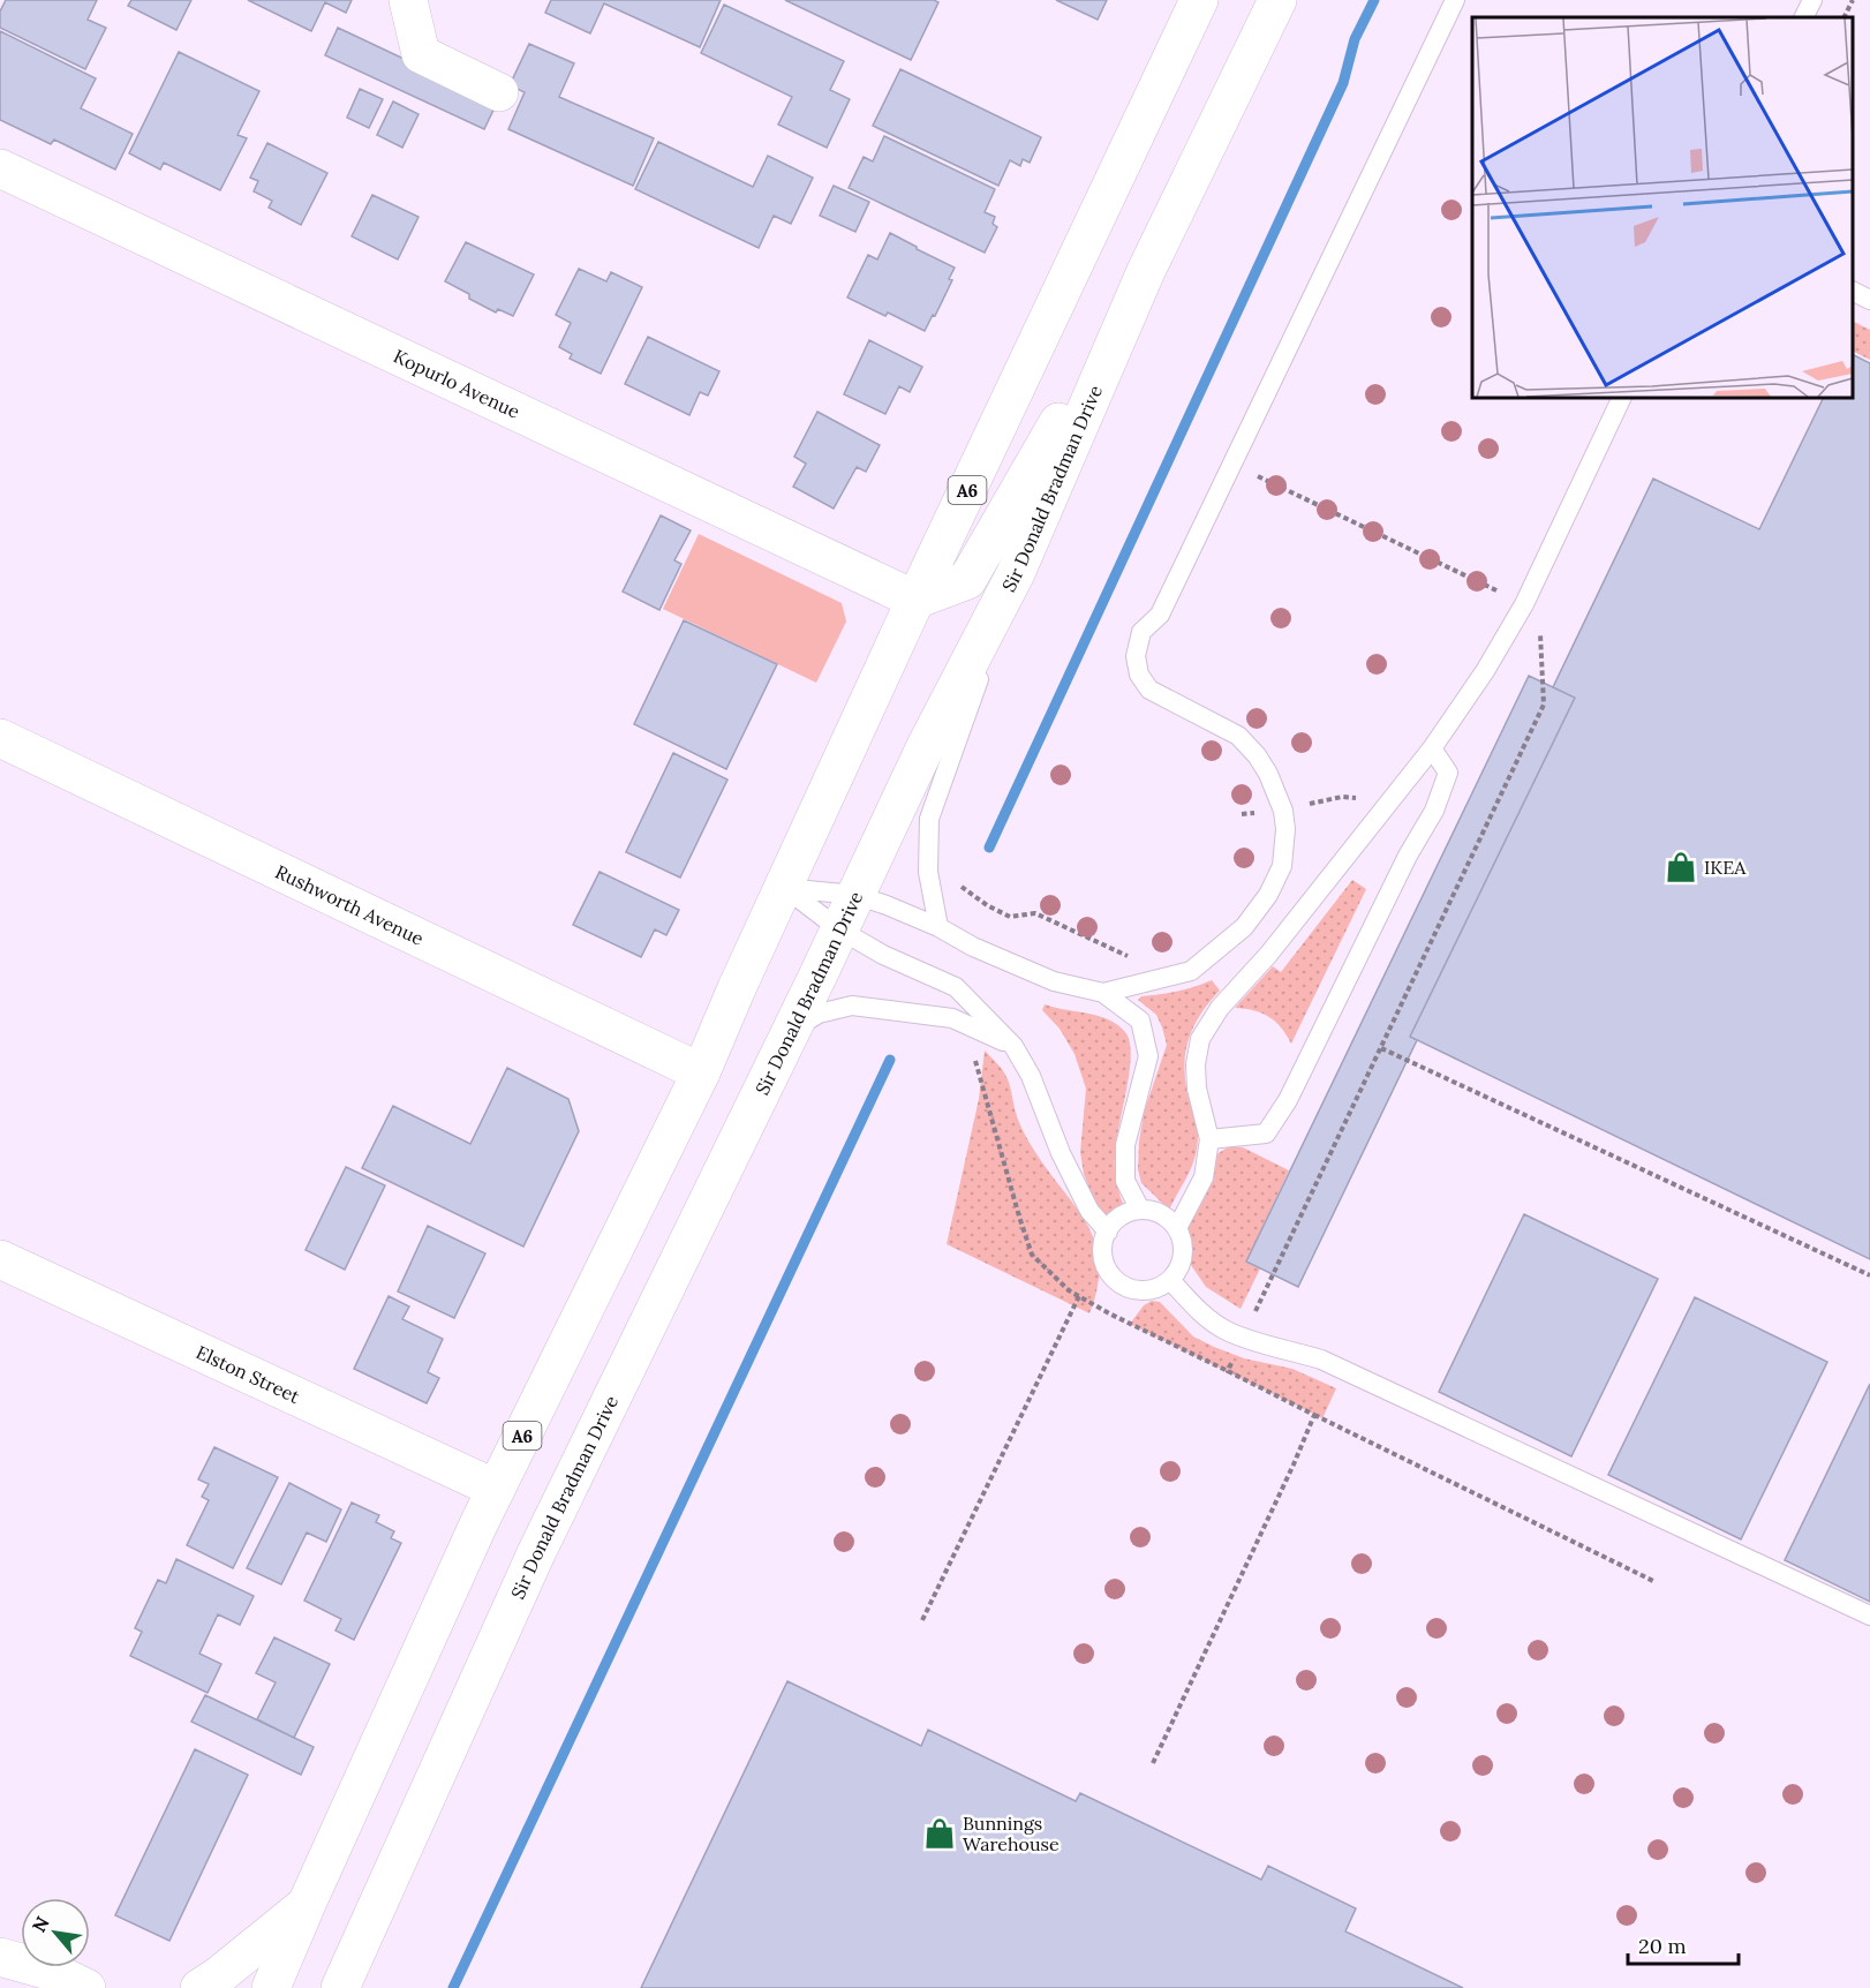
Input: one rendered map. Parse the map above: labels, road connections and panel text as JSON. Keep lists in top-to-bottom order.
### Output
{
  "streets": {
    "main road": [
      "Kopurlo Avenue",
      "Sir Donald Bradman Drive",
      "A6",
      "Rushworth Avenue",
      "Elston Street"
    ]
  },
  "crossings": [
    ["Kopurlo Avenue", "A6"],
    ["A6", "Rushworth Avenue"],
    ["A6", "Elston Street"]
  ],
  "places": {
    "shop": ["IKEA", "Bunnings Warehouse"]
  },
  "scale_bar": "20 m",
  "north": "top left"
}
